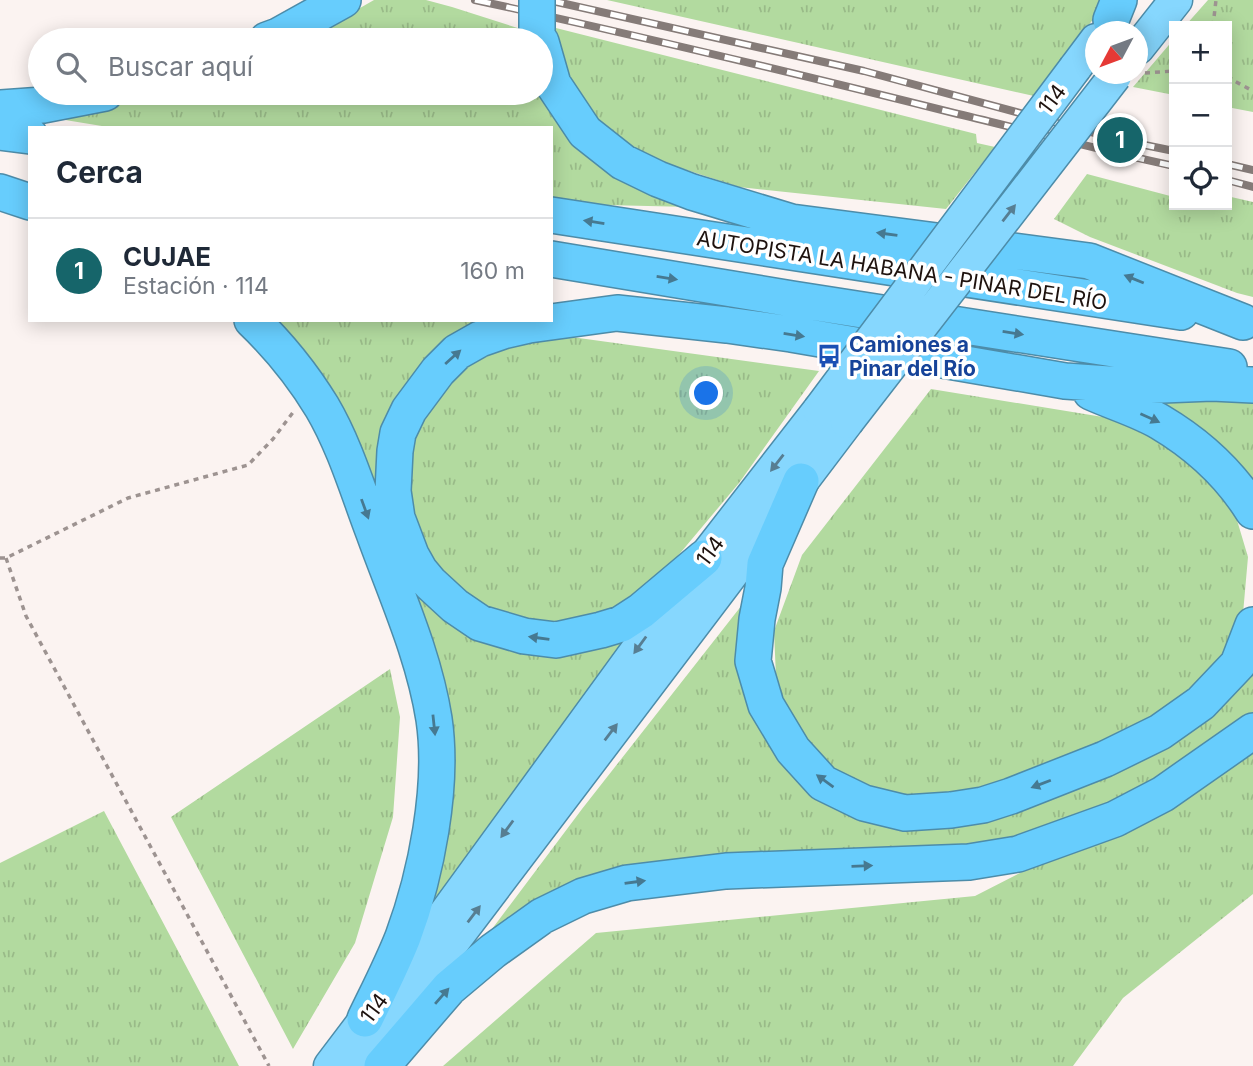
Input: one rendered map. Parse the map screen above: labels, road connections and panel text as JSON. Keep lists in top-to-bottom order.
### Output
{
  "streets": {
    "highway": ["114", "AUTOPISTA LA HABANA - PINAR DEL RÍO"]
  },
  "places": {
    "bus stop": ["Camiones a Pinar del Río"]
  },
  "north": "bottom left",
  "page": {
    "map_buttons": ["+", "−"],
    "search": "Buscar aquí",
    "pins": "1",
    "heading": "Cerca",
    "list": [
      {
        "mark": "1",
        "name": "CUJAE",
        "note": "Estación · 114",
        "value": "160 m"
      }
    ]
  }
}
